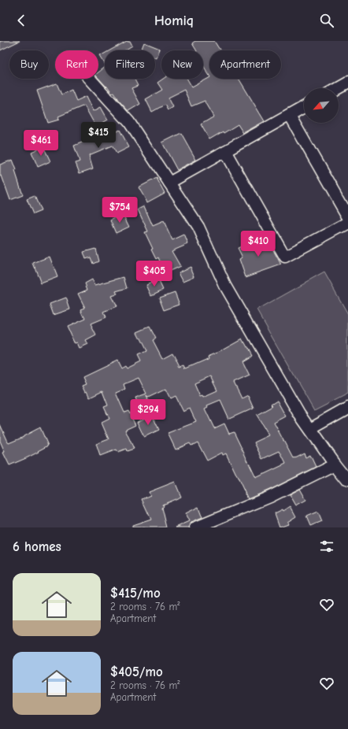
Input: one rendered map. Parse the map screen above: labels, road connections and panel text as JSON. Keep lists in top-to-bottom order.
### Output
{
  "north": "bottom left",
  "page": {
    "header": "Homiq",
    "chip": [
      "Buy",
      "Rent",
      "Filters",
      "New",
      "Apartment"
    ],
    "price": [
      "$415",
      "$461",
      "$754",
      "$410",
      "$405",
      "$294"
    ],
    "heading": "6 homes",
    "list": [
      {
        "name": "$415/mo",
        "note": "2 rooms · 76 m² · Apartment"
      },
      {
        "name": "$405/mo",
        "note": "2 rooms · 76 m² · Apartment"
      }
    ]
  }
}
